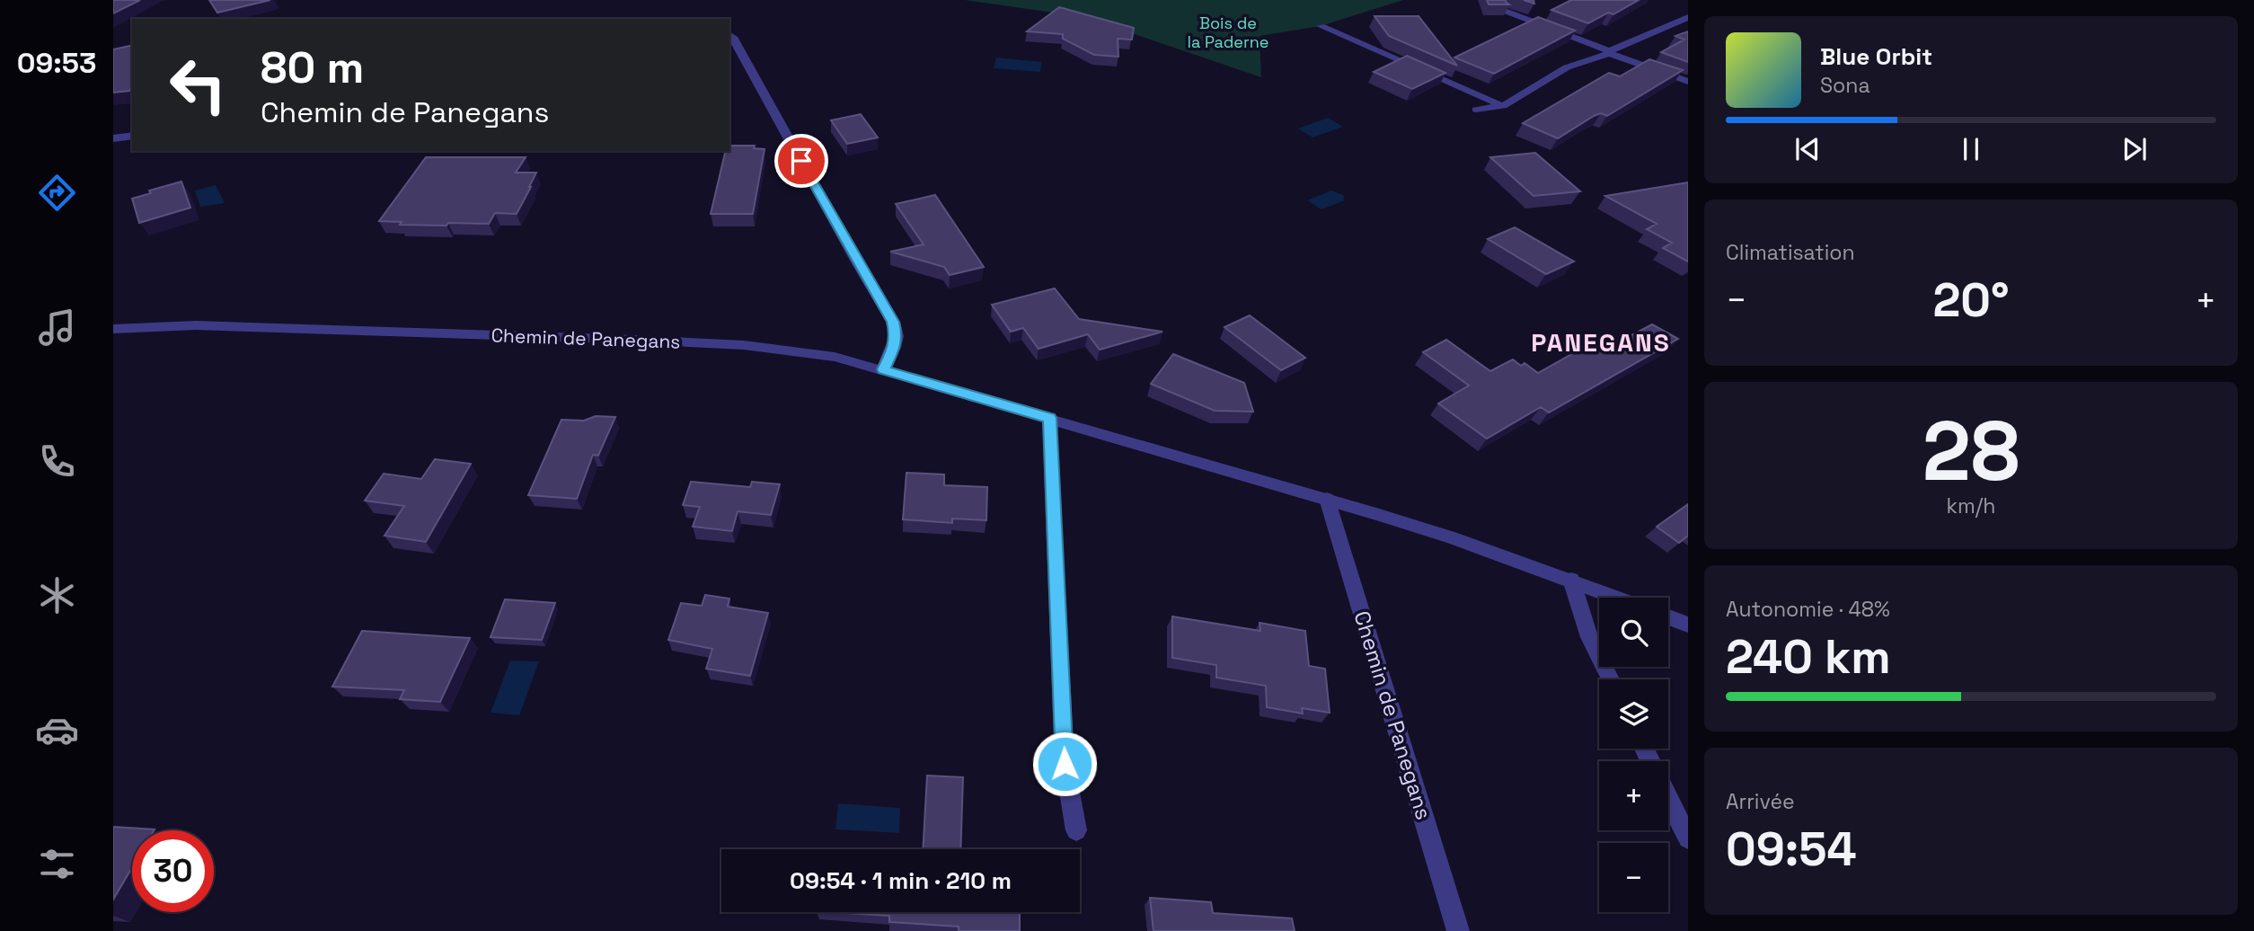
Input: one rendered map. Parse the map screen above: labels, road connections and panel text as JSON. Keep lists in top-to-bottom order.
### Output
{
  "streets": {
    "street": ["Chemin de Panegans"]
  },
  "districts": ["PANEGANS"],
  "parks": ["Bois de la Paderne"],
  "page": {
    "tabs": "09:53",
    "turn": ["80 m", "Chemin de Panegans"],
    "song": ["Blue Orbit", "Sona"],
    "tile": [
      "Climatisation",
      ["28", "km/h"],
      ["Autonomie · 48%", "240 km"],
      ["Arrivée", "09:54"]
    ],
    "heat": ["−", "20°", "+"],
    "map_buttons": ["+", "−"],
    "limit": "30",
    "trip": "09:54 · 1 min · 210 m"
  }
}
